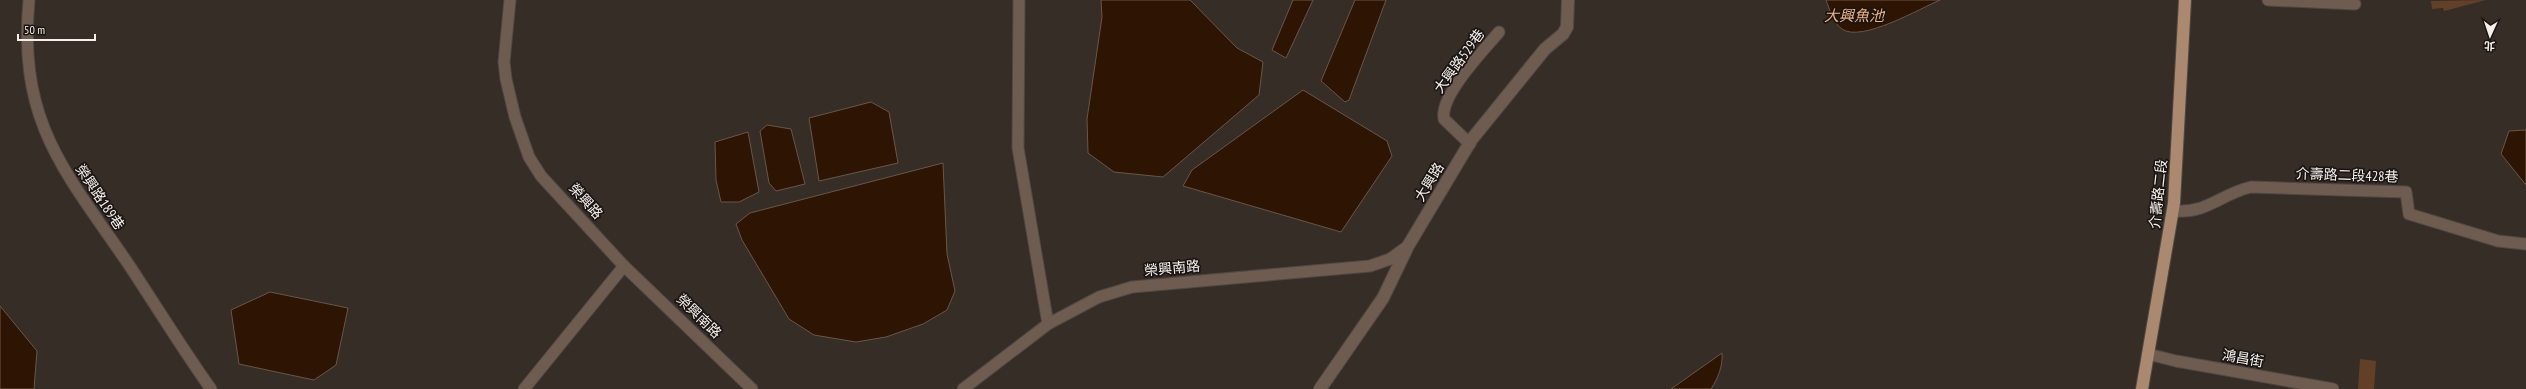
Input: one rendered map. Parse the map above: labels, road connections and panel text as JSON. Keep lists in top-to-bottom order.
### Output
{
  "streets": {
    "main road": ["介壽路二段"],
    "street": [
      "大興路529巷",
      "介壽路二段428巷",
      "大興路",
      "榮興路189巷",
      "榮興路",
      "榮興南路",
      "鴻昌街"
    ]
  },
  "crossings": [
    ["大興路529巷", "大興路"],
    ["介壽路二段428巷", "介壽路二段"],
    ["大興路", "榮興南路"],
    ["介壽路二段", "鴻昌街"],
    ["榮興路", "榮興南路"]
  ],
  "water": ["大興魚池"],
  "scale_bar": "50 m",
  "north": "bottom"
}
